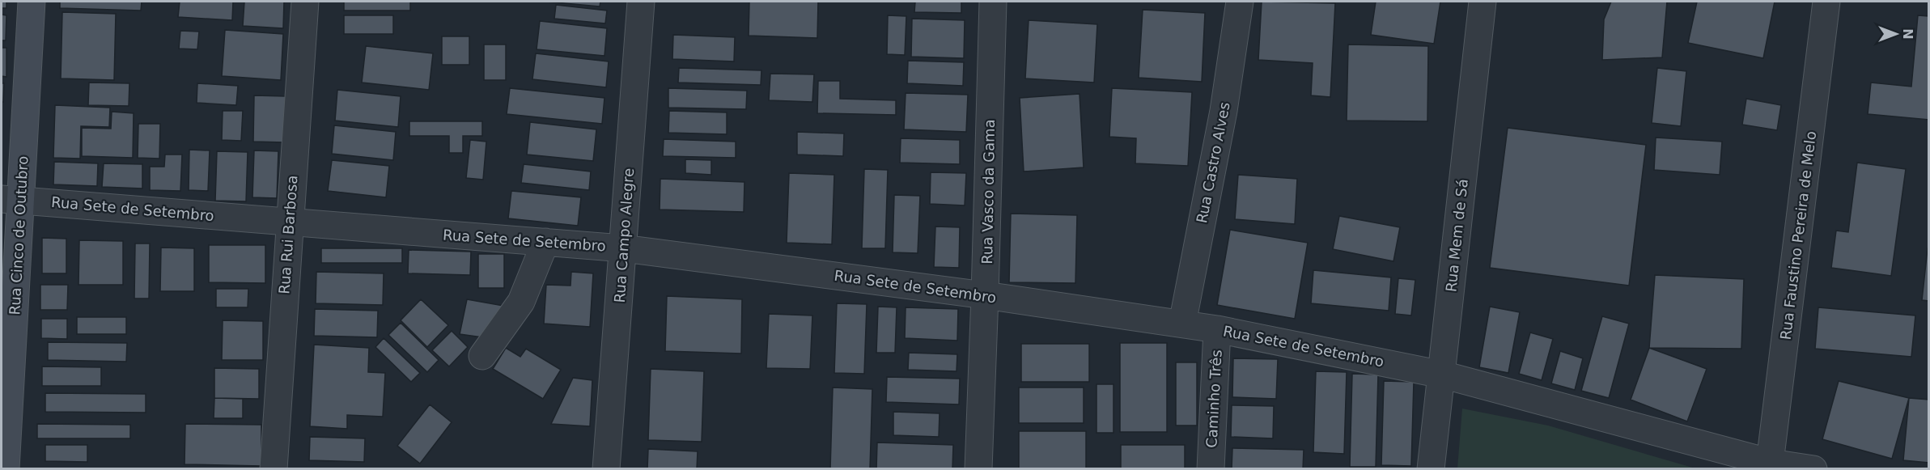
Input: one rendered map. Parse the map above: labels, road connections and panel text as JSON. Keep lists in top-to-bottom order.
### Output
{
  "streets": {
    "street": [
      "Rua Castro Alves",
      "Rua Vasco da Gama",
      "Rua Sete de Setembro",
      "Rua Rui Barbosa",
      "Rua Cinco de Outubro",
      "Rua Campo Alegre",
      "Rua Mem de Sá",
      "Rua Faustino Pereira de Melo",
      "Caminho Três"
    ]
  },
  "crossings": [
    ["Rua Castro Alves", "Rua Sete de Setembro"],
    ["Rua Vasco da Gama", "Rua Sete de Setembro"],
    ["Rua Sete de Setembro", "Rua Rui Barbosa"],
    ["Rua Sete de Setembro", "Rua Cinco de Outubro"],
    ["Rua Sete de Setembro", "Rua Campo Alegre"],
    ["Rua Sete de Setembro", "Rua Mem de Sá"],
    ["Rua Sete de Setembro", "Rua Faustino Pereira de Melo"],
    ["Rua Sete de Setembro", "Caminho Três"]
  ],
  "north": "right"
}
